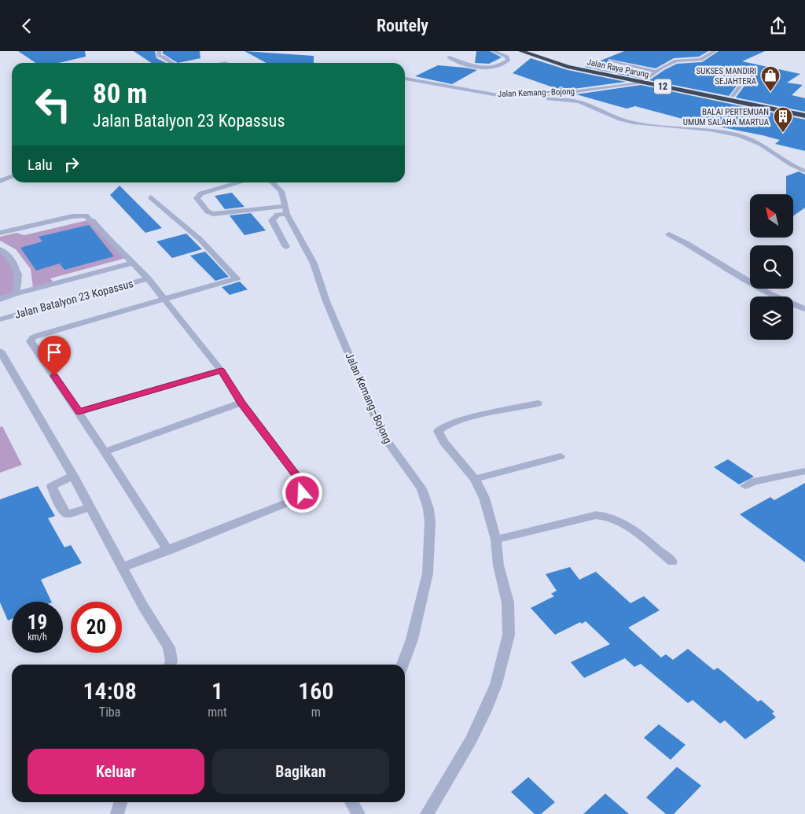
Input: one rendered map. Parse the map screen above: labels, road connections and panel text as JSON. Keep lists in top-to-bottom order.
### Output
{
  "streets": {
    "highway": ["Jalan Raya Parung", "12"],
    "street": ["Jalan Kemang–Bojong", "Jalan Batalyon 23 Kopassus"]
  },
  "crossings": [
    ["Jalan Raya Parung", "Jalan Kemang–Bojong"]
  ],
  "places": {
    "shop": ["SUKSES MANDIRI SEJAHTERA"],
    "building": ["BALAI PERTEMUAN UMUM SALAHA MARTUA"]
  },
  "north": "top left",
  "page": {
    "header": "Routely",
    "turn": ["80 m", "Jalan Batalyon 23 Kopassus"],
    "then": "Lalu",
    "speed": "19 km/h",
    "limit": "20",
    "eta": [
      "14:08",
      "Tiba",
      "1",
      "mnt",
      "160",
      "m"
    ],
    "buttons": ["Keluar", "Bagikan"]
  }
}
